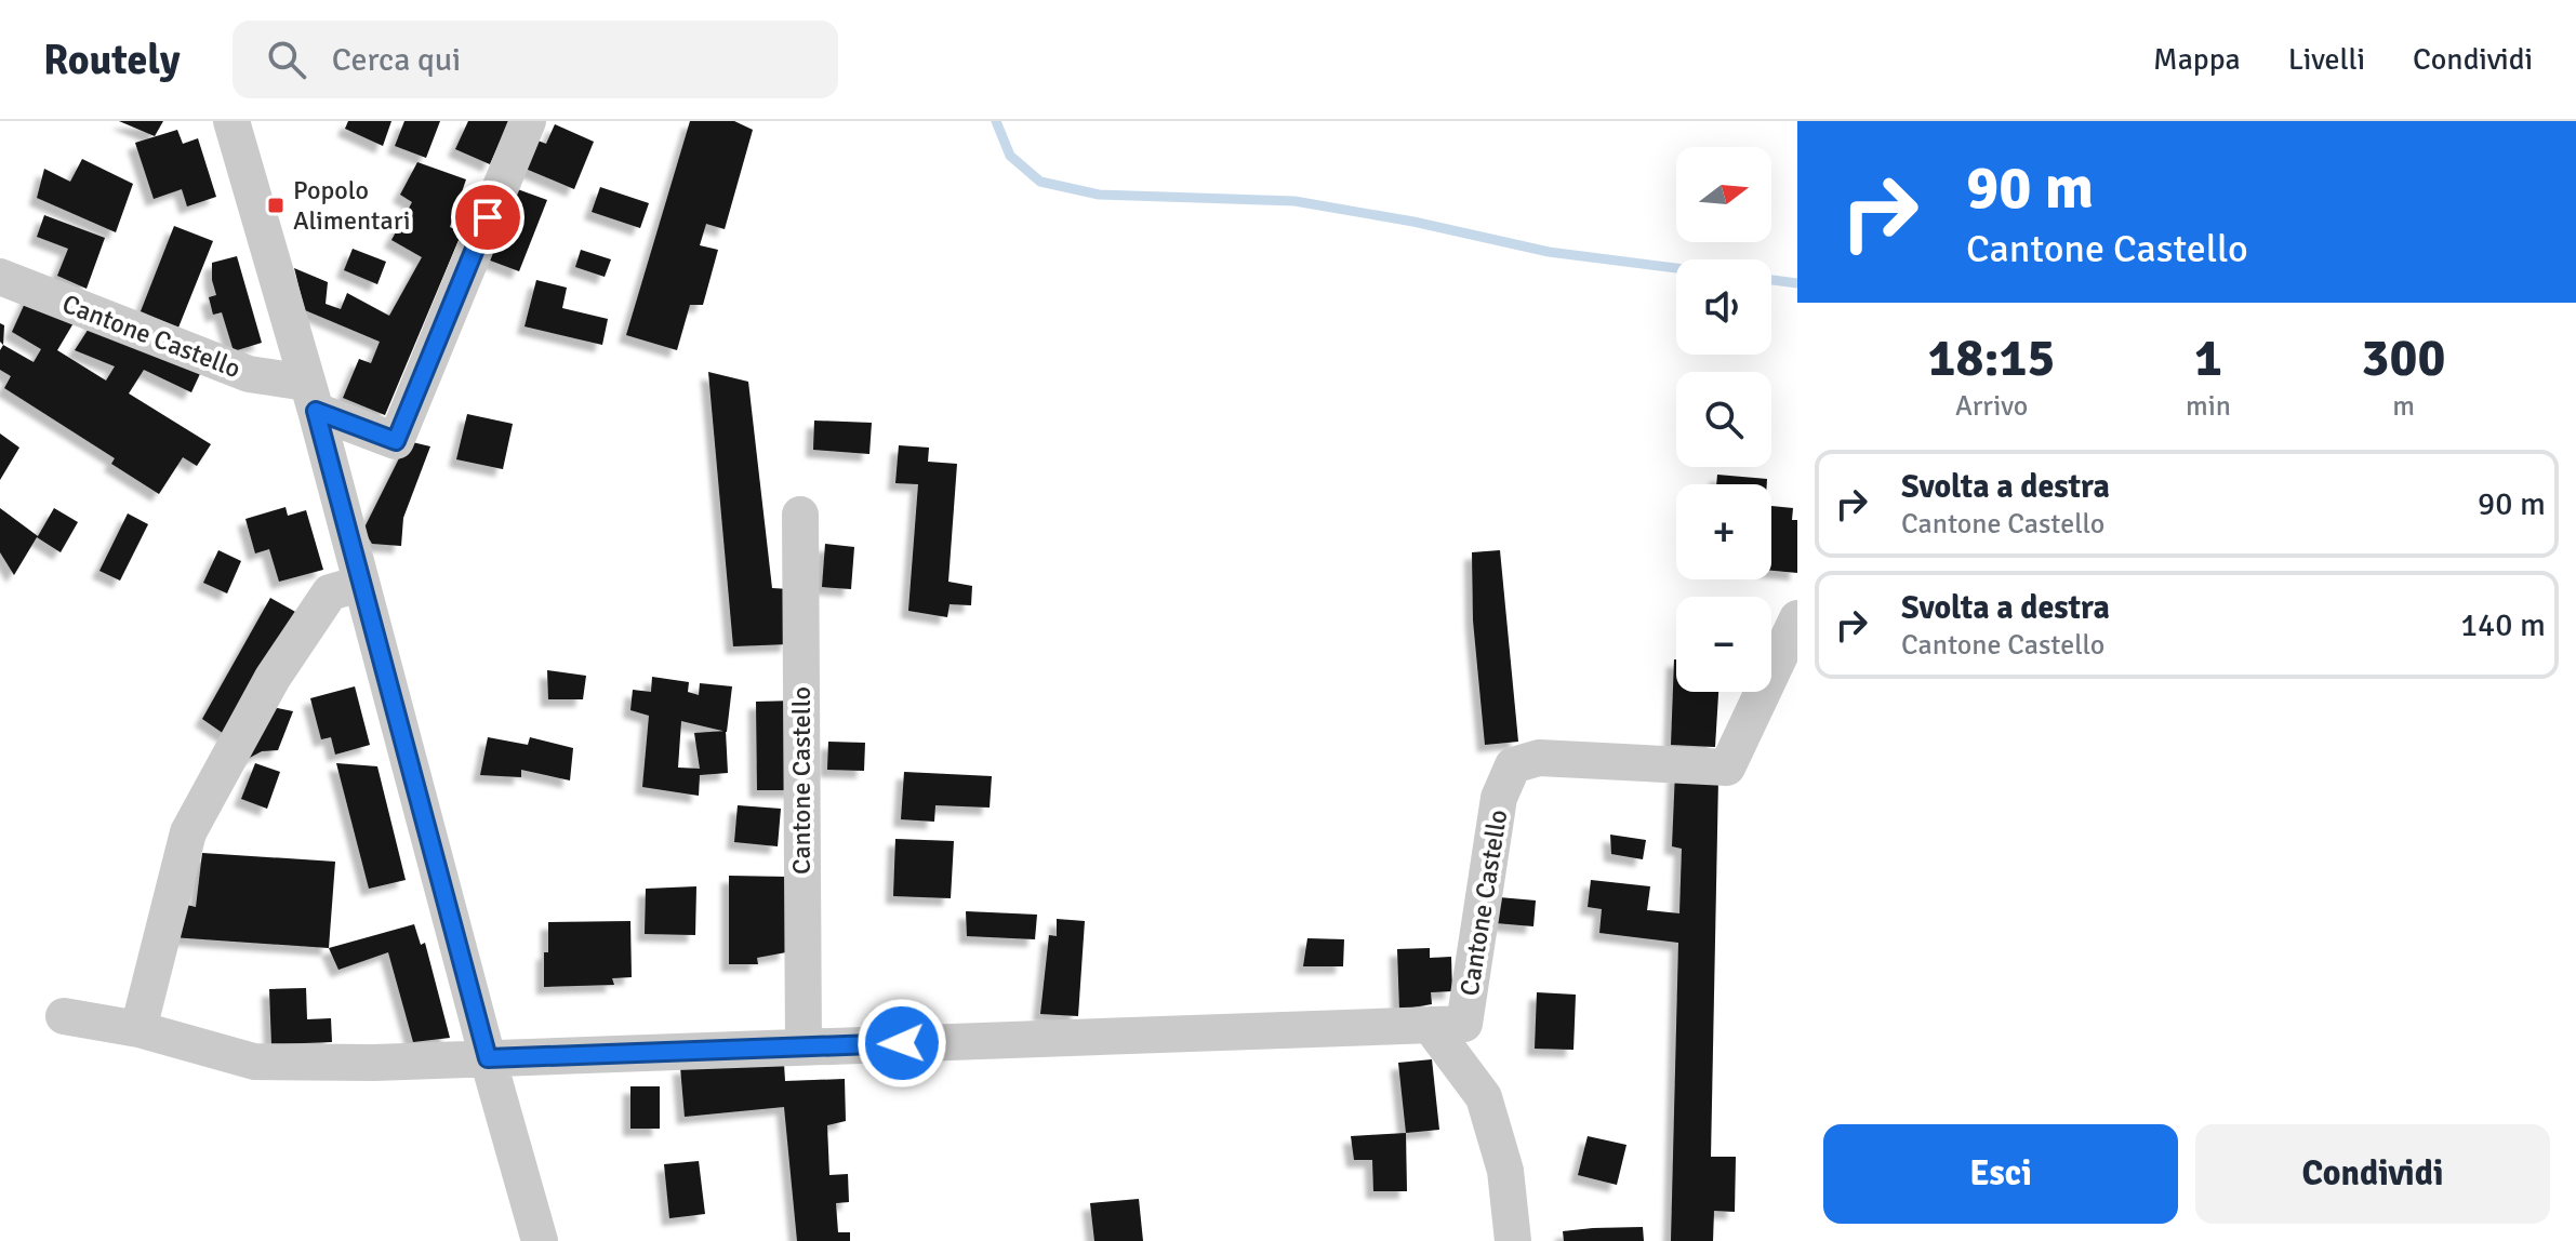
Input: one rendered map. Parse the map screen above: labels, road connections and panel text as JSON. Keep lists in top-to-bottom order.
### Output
{
  "streets": {
    "street": ["Cantone Castello"]
  },
  "places": {
    "transit": ["Popolo Alimentari"]
  },
  "north": "right",
  "page": {
    "header": "Routely",
    "search": "Cerca qui",
    "nav": ["Mappa", "Livelli", "Condividi"],
    "turn": ["90 m", "Cantone Castello"],
    "map_buttons": ["+", "−"],
    "eta": [
      "18:15",
      "Arrivo",
      "1",
      "min",
      "300",
      "m"
    ],
    "list": [
      {
        "name": "Svolta a destra",
        "note": "Cantone Castello",
        "value": "90 m"
      },
      {
        "name": "Svolta a destra",
        "note": "Cantone Castello",
        "value": "140 m"
      }
    ],
    "buttons": ["Esci", "Condividi"]
  }
}
